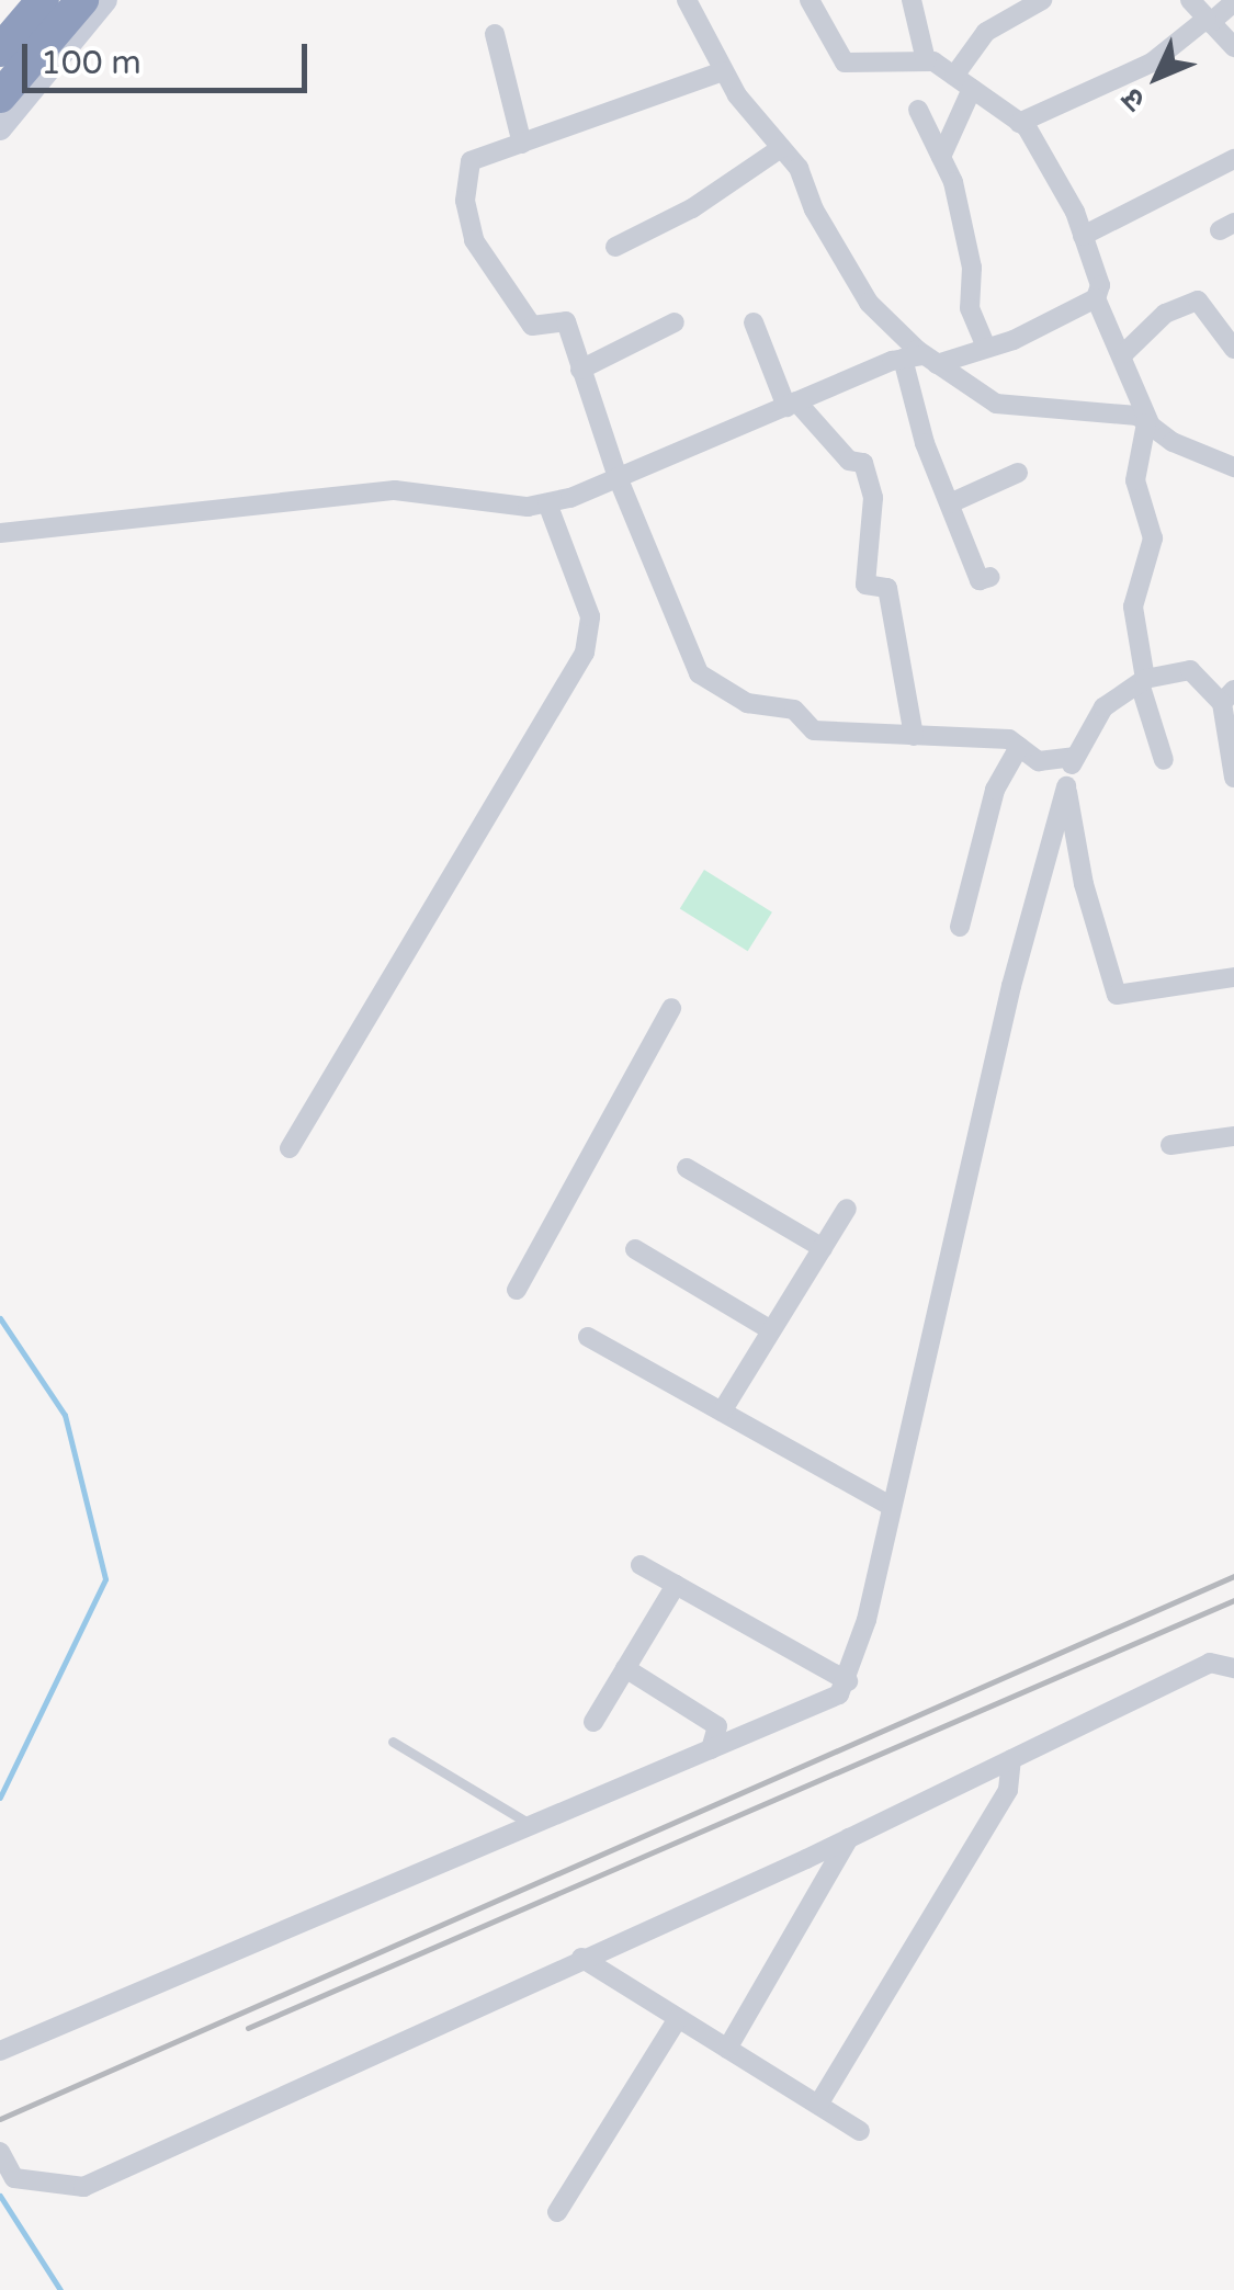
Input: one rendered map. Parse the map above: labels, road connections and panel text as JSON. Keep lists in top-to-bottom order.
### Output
{
  "scale_bar": "100 m",
  "north": "bottom left"
}
